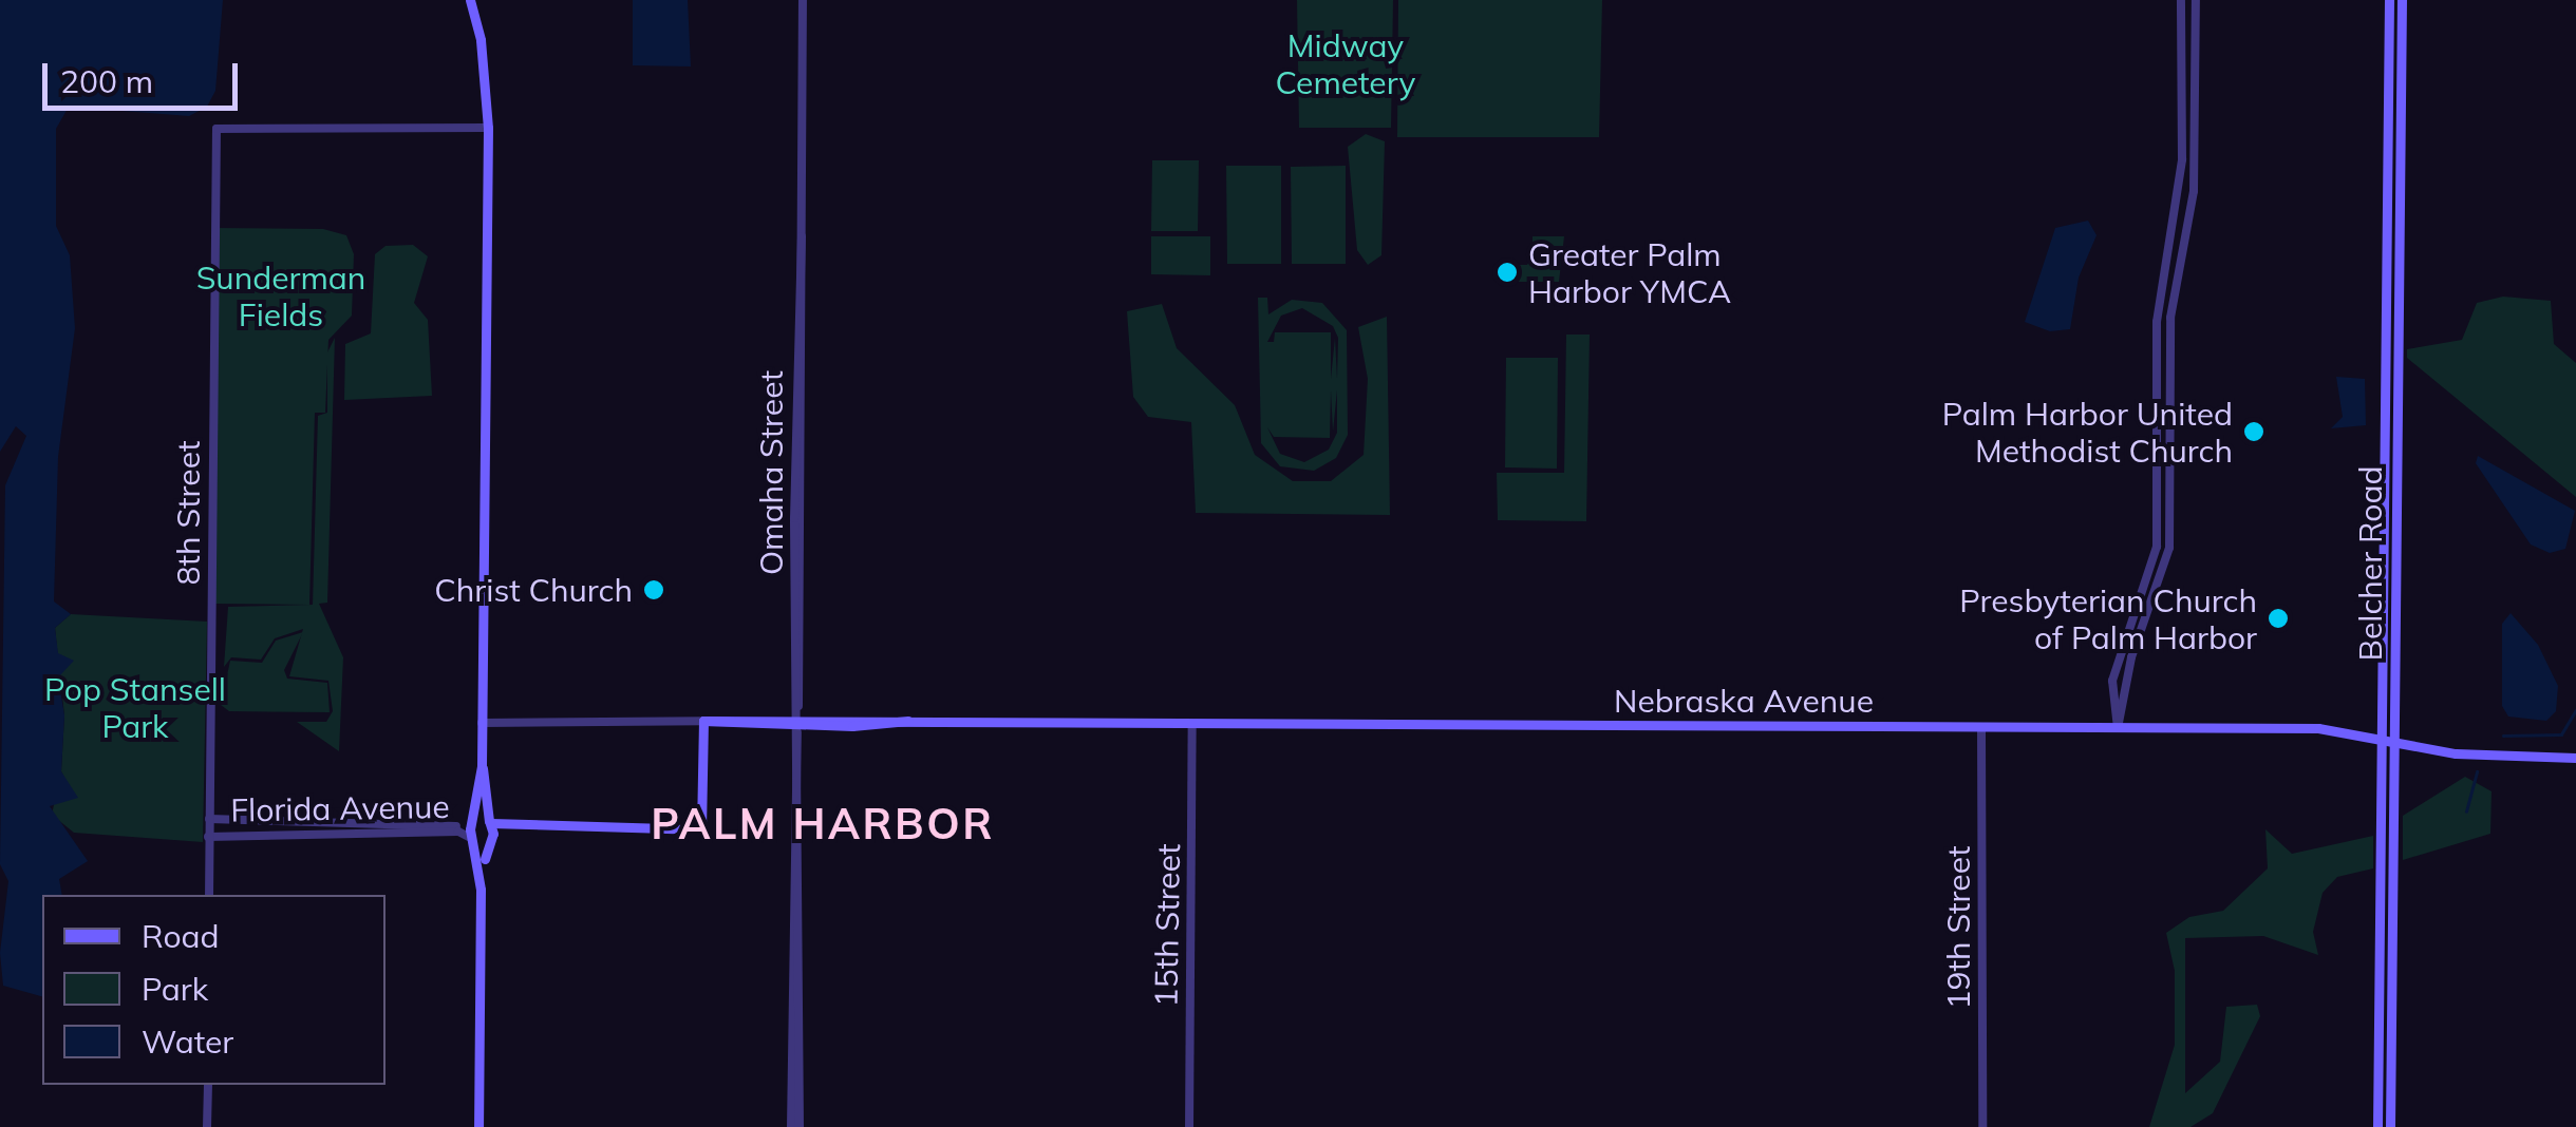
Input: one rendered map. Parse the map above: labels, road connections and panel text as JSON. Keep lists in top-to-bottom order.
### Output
{
  "streets": {
    "main road": ["Belcher Road", "Nebraska Avenue", "Florida Avenue"],
    "street": [
      "Omaha Street",
      "8th Street",
      "15th Street",
      "19th Street"
    ]
  },
  "crossings": [
    ["Omaha Street", "Nebraska Avenue"],
    ["8th Street", "Florida Avenue"],
    ["Belcher Road", "Nebraska Avenue"],
    ["Nebraska Avenue", "Florida Avenue"],
    ["Nebraska Avenue", "15th Street"],
    ["Nebraska Avenue", "19th Street"]
  ],
  "districts": ["PALM HARBOR"],
  "parks": ["Midway Cemetery", "Sunderman Fields", "Pop Stansell Park"],
  "places": [
    "Greater Palm Harbor YMCA",
    "Palm Harbor United Methodist Church",
    "Christ Church",
    "Presbyterian Church of Palm Harbor"
  ],
  "legend": ["Road", "Park", "Water"],
  "scale_bar": "200 m"
}
